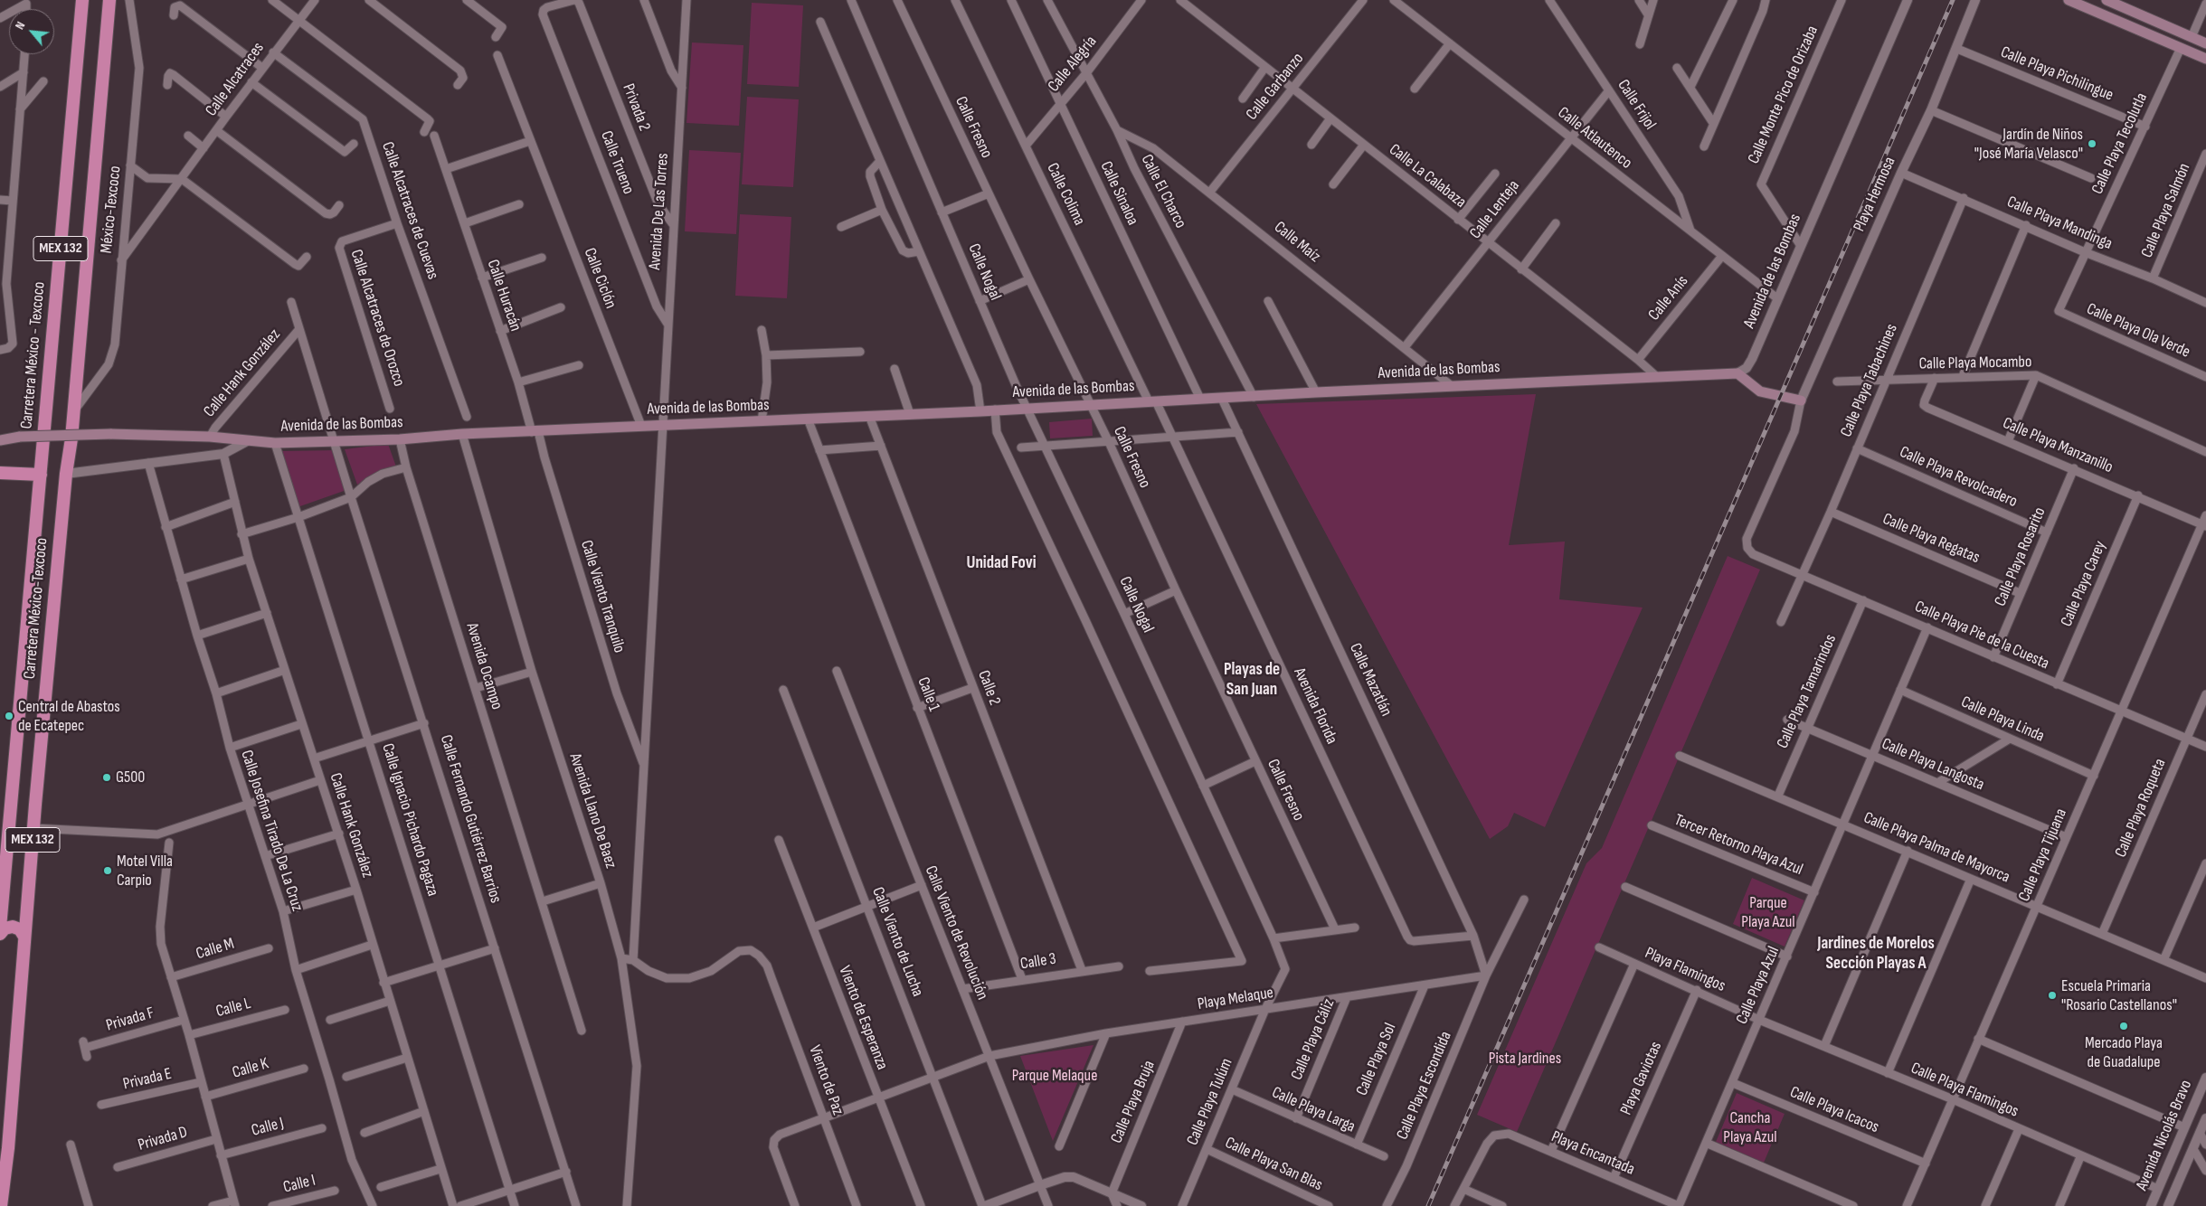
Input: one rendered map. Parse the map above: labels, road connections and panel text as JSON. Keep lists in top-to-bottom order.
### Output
{
  "streets": {
    "highway": ["MEX 132", "Carretera México - Texcoco", "Carretera México-Texcoco"],
    "main road": ["Avenida de las Bombas"],
    "street": [
      "Calle Alegría",
      "Calle Playa Pichilingue",
      "Calle Alcatraces",
      "Calle Garbanzo",
      "Calle Monte Pico de Orizaba",
      "Calle Frijol",
      "Privada 2",
      "Calle Fresno",
      "Calle Atlautenco",
      "Calle Playa Tecolutla",
      "Calle Trueno",
      "Calle La Calabaza",
      "Calle El Charco",
      "Calle Sinaloa",
      "Calle Colima",
      "Playa Hermosa",
      "México-Texcoco",
      "Calle Lenteja",
      "Calle Alcatraces de Cuevas",
      "Calle Playa Salmón",
      "Avenida De Las Torres",
      "Calle Playa Mandinga",
      "Calle Maíz",
      "Calle Nogal",
      "Calle Ciclón",
      "Calle Huracán",
      "Calle Anís",
      "Calle Alcatraces de Orozco",
      "Calle Playa Ola Verde",
      "Calle Playa Mocambo",
      "Calle Hank González",
      "Calle Playa Tabachines",
      "Calle Playa Manzanillo",
      "Calle Playa Revolcadero",
      "Calle Playa Regatas",
      "Calle Playa Rosarito",
      "Calle Playa Carey",
      "Calle Viento Tranquilo",
      "Calle Playa Pie de la Cuesta",
      "Avenida Ocampo",
      "Calle Mazatlán",
      "Calle 2",
      "Calle Playa Tamarindos",
      "Calle 1",
      "Avenida Florida",
      "Calle Playa Linda",
      "Calle Playa Langosta",
      "Calle Playa Roqueta",
      "Avenida Llano De Baez",
      "Calle Fernando Gutiérrez Barrios",
      "Calle Ignacio Pichardo Pagaza",
      "Calle Josefina Tirado De La Cruz",
      "Tercer Retorno Playa Azul",
      "Calle Playa Palma de Mayorca",
      "Calle Playa Tijuana",
      "Calle Viento de Revolución",
      "Calle Viento de Lucha",
      "Calle M",
      "Calle 3",
      "Playa Flamingos",
      "Calle Playa Azul",
      "Playa Melaque",
      "Calle L",
      "Viento de Esperanza",
      "Privada F",
      "Calle Playa Cáliz",
      "Calle Playa Sol",
      "Calle K",
      "Playa Gaviotas",
      "Privada E",
      "Viento de Paz",
      "Calle Playa Escondida",
      "Calle Playa Flamingos",
      "Calle Playa Bruja",
      "Calle Playa Tulúm",
      "Calle Playa Larga",
      "Calle Playa Icacos",
      "Calle J",
      "Avenida Nicolás Bravo",
      "Privada D",
      "Playa Encantada",
      "Calle Playa San Blas",
      "Calle I"
    ]
  },
  "crossings": [
    ["Calle Alegría", "Calle El Charco"],
    ["Calle Alegría", "Calle Sinaloa"],
    ["Calle Alegría", "Calle Colima"],
    ["Calle Playa Pichilingue", "Calle Playa Tecolutla"],
    ["Calle Playa Pichilingue", "Playa Hermosa"],
    ["Calle Alcatraces", "México-Texcoco"],
    ["Calle Alcatraces", "Calle Alcatraces de Cuevas"],
    ["Calle Garbanzo", "Calle La Calabaza"],
    ["Calle Garbanzo", "Calle Maíz"],
    ["Calle Monte Pico de Orizaba", "Avenida de las Bombas"],
    ["Calle Frijol", "Calle Atlautenco"],
    ["Calle Frijol", "Calle Lenteja"],
    ["Privada 2", "Calle Trueno"],
    ["Privada 2", "Avenida De Las Torres"],
    ["Calle Fresno", "Avenida de las Bombas"],
    ["Calle Atlautenco", "Calle Lenteja"],
    ["Calle Atlautenco", "Avenida de las Bombas"],
    ["Calle Atlautenco", "Calle Anís"],
    ["Calle Playa Tecolutla", "Calle Playa Mandinga"],
    ["Calle Playa Tecolutla", "Calle Playa Ola Verde"],
    ["Calle Trueno", "Avenida De Las Torres"],
    ["Calle La Calabaza", "Calle Lenteja"],
    ["Calle La Calabaza", "Avenida de las Bombas"],
    ["Calle La Calabaza", "Calle Anís"],
    ["Calle El Charco", "Calle Maíz"],
    ["Calle El Charco", "Avenida de las Bombas"],
    ["Calle Sinaloa", "Avenida de las Bombas"],
    ["Calle Colima", "Avenida de las Bombas"],
    ["Calle Colima", "Avenida Florida"],
    ["Playa Hermosa", "Calle Playa Mandinga"],
    ["Playa Hermosa", "Calle Playa Pie de la Cuesta"],
    ["México-Texcoco", "MEX 132"],
    ["Calle Lenteja", "Calle Maíz"],
    ["Calle Alcatraces de Cuevas", "Calle Alcatraces de Orozco"],
    ["Calle Playa Salmón", "Calle Playa Mandinga"],
    ["Avenida De Las Torres", "Avenida de las Bombas"],
    ["Avenida De Las Torres", "Calle Viento Tranquilo"],
    ["Avenida De Las Torres", "Viento de Paz"],
    ["Calle Playa Mandinga", "Calle Playa Tabachines"],
    ["Calle Maíz", "Avenida de las Bombas"],
    ["MEX 132", "Carretera México-Texcoco"],
    ["Avenida de las Bombas", "Calle Nogal"],
    ["Avenida de las Bombas", "Calle Ciclón"],
    ["Avenida de las Bombas", "Calle Huracán"],
    ["Avenida de las Bombas", "Calle Hank González"],
    ["Avenida de las Bombas", "Calle Viento Tranquilo"],
    ["Avenida de las Bombas", "Avenida Ocampo"],
    ["Avenida de las Bombas", "Calle Mazatlán"],
    ["Avenida de las Bombas", "Calle 2"],
    ["Avenida de las Bombas", "Calle 1"],
    ["Avenida de las Bombas", "Avenida Florida"],
    ["Avenida de las Bombas", "Avenida Llano De Baez"],
    ["Avenida de las Bombas", "Calle Fernando Gutiérrez Barrios"],
    ["Avenida de las Bombas", "Calle Ignacio Pichardo Pagaza"],
    ["Calle Nogal", "Playa Melaque"],
    ["Calle Nogal", "Calle Playa Tulúm"],
    ["Calle Huracán", "Calle Viento Tranquilo"],
    ["Carretera México - Texcoco", "Carretera México-Texcoco"],
    ["Calle Playa Mocambo", "Calle Playa Tabachines"],
    ["Calle Playa Mocambo", "Calle Playa Manzanillo"],
    ["Calle Hank González", "Calle Fernando Gutiérrez Barrios"],
    ["Calle Playa Tabachines", "Calle Playa Revolcadero"],
    ["Calle Playa Tabachines", "Calle Playa Regatas"],
    ["Calle Playa Tabachines", "Calle Playa Pie de la Cuesta"],
    ["Calle Playa Manzanillo", "Calle Playa Rosarito"],
    ["Calle Playa Manzanillo", "Calle Playa Carey"],
    ["Calle Playa Manzanillo", "Calle Playa Tijuana"],
    ["Calle Playa Revolcadero", "Calle Playa Rosarito"],
    ["Calle Playa Regatas", "Calle Playa Rosarito"],
    ["Calle Playa Rosarito", "Calle Playa Pie de la Cuesta"],
    ["Calle Playa Carey", "Calle Playa Pie de la Cuesta"],
    ["Calle Playa Pie de la Cuesta", "Calle Playa Tamarindos"],
    ["Calle Playa Pie de la Cuesta", "Calle Playa Roqueta"],
    ["Calle Playa Pie de la Cuesta", "Calle Playa Tijuana"],
    ["Calle Playa Pie de la Cuesta", "Calle Playa Azul"],
    ["Calle Mazatlán", "Avenida Florida"],
    ["Calle Mazatlán", "Playa Melaque"],
    ["Calle Mazatlán", "Calle Playa Escondida"],
    ["Calle 2", "Calle 3"],
    ["Calle Playa Tamarindos", "Calle Playa Langosta"],
    ["Calle Playa Tamarindos", "Calle Playa Palma de Mayorca"],
    ["Calle 1", "Calle 3"],
    ["Calle Playa Linda", "Calle Playa Tijuana"],
    ["Calle Playa Linda", "Calle Playa Azul"],
    ["Calle Playa Langosta", "Calle Playa Tijuana"],
    ["Calle Playa Langosta", "Calle Playa Azul"],
    ["Calle Playa Roqueta", "Calle Playa Palma de Mayorca"],
    ["Tercer Retorno Playa Azul", "Calle Playa Azul"],
    ["Calle Playa Palma de Mayorca", "Calle Playa Tijuana"],
    ["Calle Playa Palma de Mayorca", "Calle Playa Azul"],
    ["Calle Playa Tijuana", "Calle Playa Flamingos"],
    ["Calle Playa Tijuana", "Calle Playa Icacos"],
    ["Calle Viento de Revolución", "Calle 3"],
    ["Calle Viento de Revolución", "Playa Melaque"],
    ["Calle Viento de Lucha", "Playa Melaque"],
    ["Playa Flamingos", "Calle Playa Azul"],
    ["Playa Flamingos", "Playa Gaviotas"],
    ["Playa Flamingos", "Calle Playa Flamingos"],
    ["Calle Playa Azul", "Calle Playa Flamingos"],
    ["Calle Playa Azul", "Calle Playa Icacos"],
    ["Calle Playa Azul", "Playa Encantada"],
    ["Playa Melaque", "Viento de Esperanza"],
    ["Playa Melaque", "Calle Playa Cáliz"],
    ["Playa Melaque", "Calle Playa Sol"],
    ["Playa Melaque", "Viento de Paz"],
    ["Playa Melaque", "Calle Playa Escondida"],
    ["Playa Melaque", "Calle Playa Bruja"],
    ["Playa Melaque", "Calle Playa Tulúm"],
    ["Calle Playa Cáliz", "Calle Playa Larga"],
    ["Calle Playa Sol", "Calle Playa Larga"],
    ["Playa Gaviotas", "Playa Encantada"],
    ["Calle Playa Flamingos", "Avenida Nicolás Bravo"],
    ["Calle Playa Tulúm", "Calle Playa Larga"],
    ["Calle Playa Tulúm", "Calle Playa San Blas"]
  ],
  "districts": ["Unidad Fovi", "Playas de San Juan", "Jardines de Morelos Sección Playas A"],
  "parks": [
    "Parque Playa Azul",
    "Pista Jardines",
    "Parque Melaque",
    "Cancha Playa Azul"
  ],
  "places": [
    "Jardín de Niños \"José María Velasco\"",
    "Central de Abastos de Ecatepec",
    "G500",
    "Motel Villa Carpio",
    "Escuela Primaria \"Rosario Castellanos\"",
    "Mercado Playa de Guadalupe"
  ],
  "north": "top left"
}
